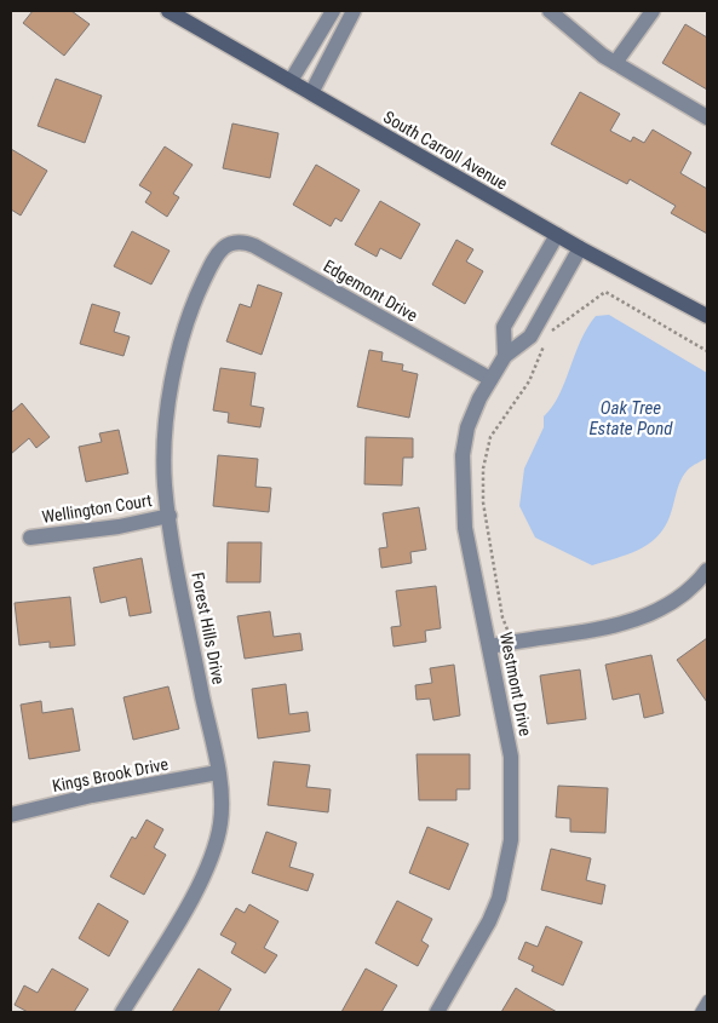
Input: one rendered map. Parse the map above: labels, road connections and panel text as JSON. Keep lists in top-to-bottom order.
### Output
{
  "streets": {
    "main road": ["South Carroll Avenue"],
    "street": [
      "Edgemont Drive",
      "Wellington Court",
      "Forest Hills Drive",
      "Westmont Drive",
      "Kings Brook Drive"
    ]
  },
  "crossings": [
    ["South Carroll Avenue", "Westmont Drive"],
    ["Edgemont Drive", "Forest Hills Drive"],
    ["Edgemont Drive", "Westmont Drive"],
    ["Wellington Court", "Forest Hills Drive"],
    ["Forest Hills Drive", "Kings Brook Drive"]
  ],
  "water": ["Oak Tree Estate Pond"]
}
